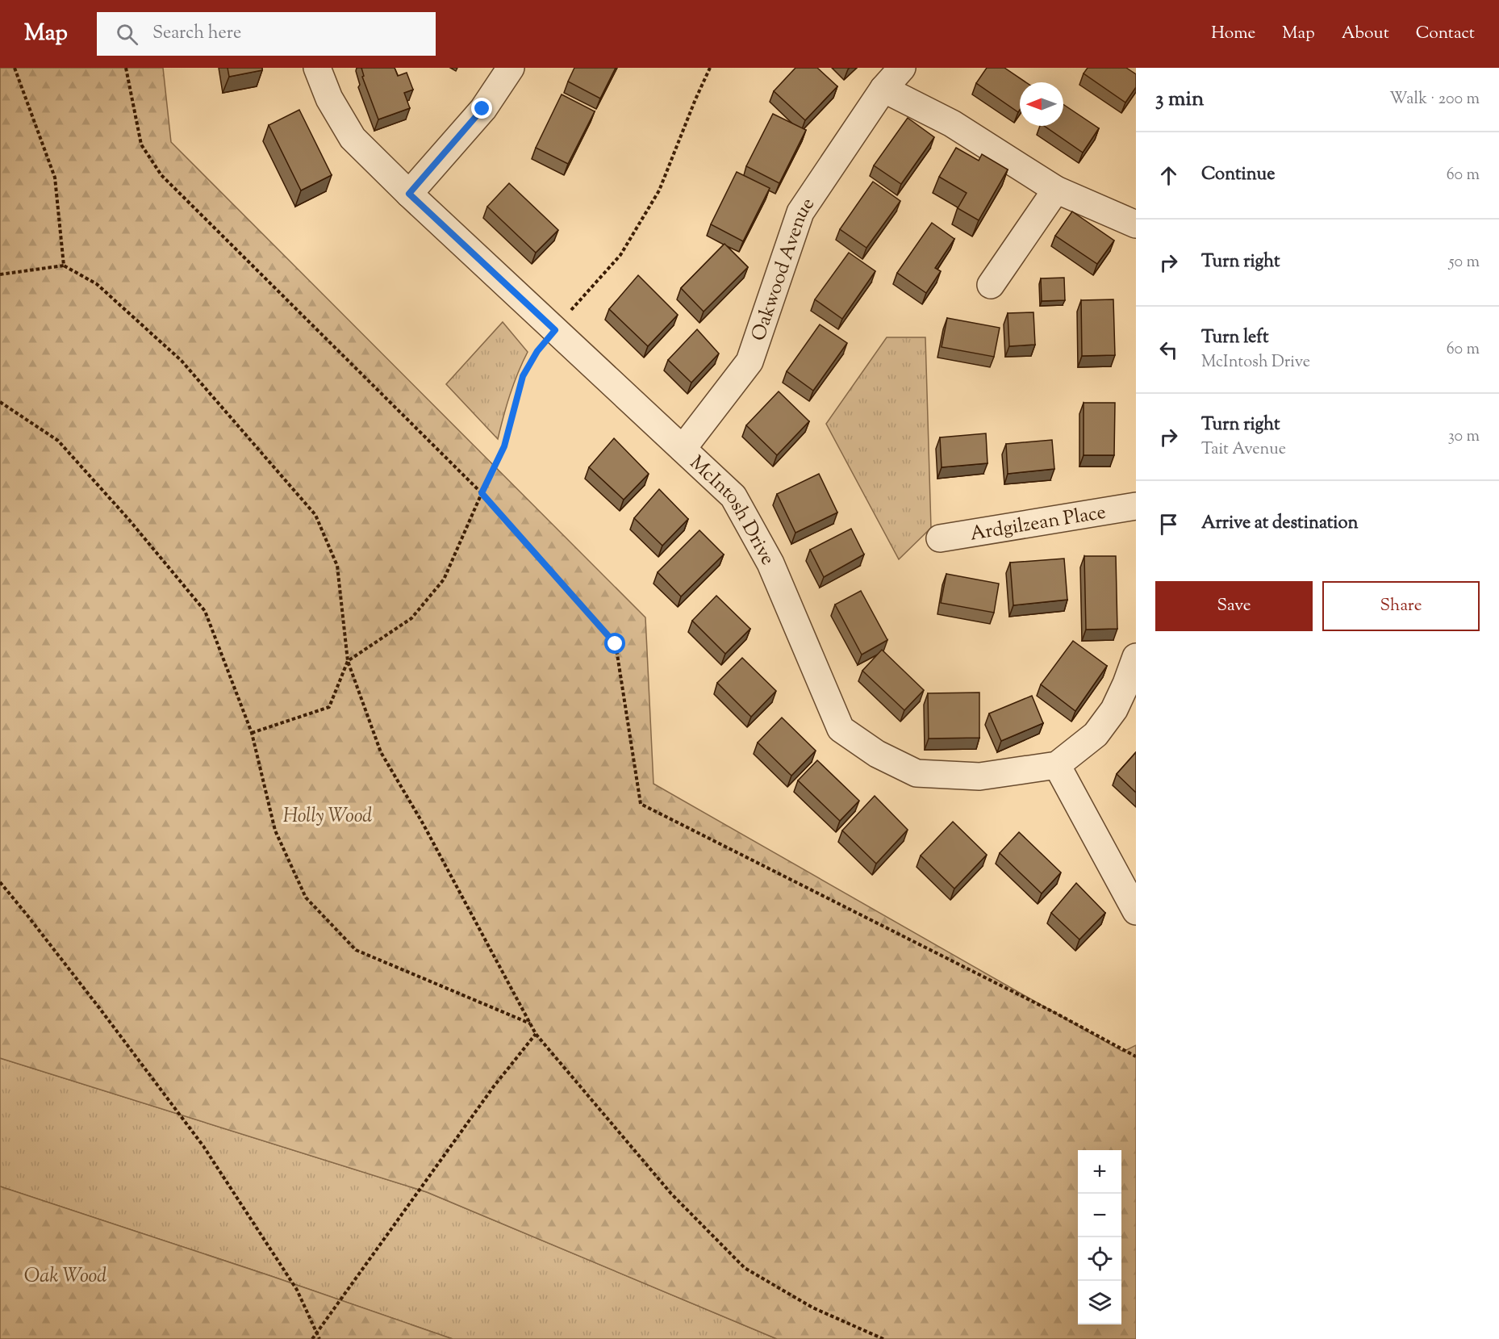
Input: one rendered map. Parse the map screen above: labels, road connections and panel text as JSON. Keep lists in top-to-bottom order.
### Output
{
  "streets": {
    "street": ["Oakwood Avenue", "McIntosh Drive", "Ardgilzean Place"]
  },
  "crossings": [
    ["Oakwood Avenue", "McIntosh Drive"]
  ],
  "parks": ["Holly Wood", "Oak Wood"],
  "north": "left",
  "page": {
    "header": "Map",
    "search": "Search here",
    "nav": [
      "Home",
      "Map",
      "About",
      "Contact"
    ],
    "heading": ["3 min", "Walk · 200 m"],
    "list": [
      ["Continue", "60 m"],
      ["Turn right", "50 m"],
      ["Turn left", "McIntosh Drive", "60 m"],
      ["Turn right", "Tait Avenue", "30 m"],
      "Arrive at destination"
    ],
    "buttons": ["Save", "Share"],
    "map_buttons": ["+", "−"]
  }
}
